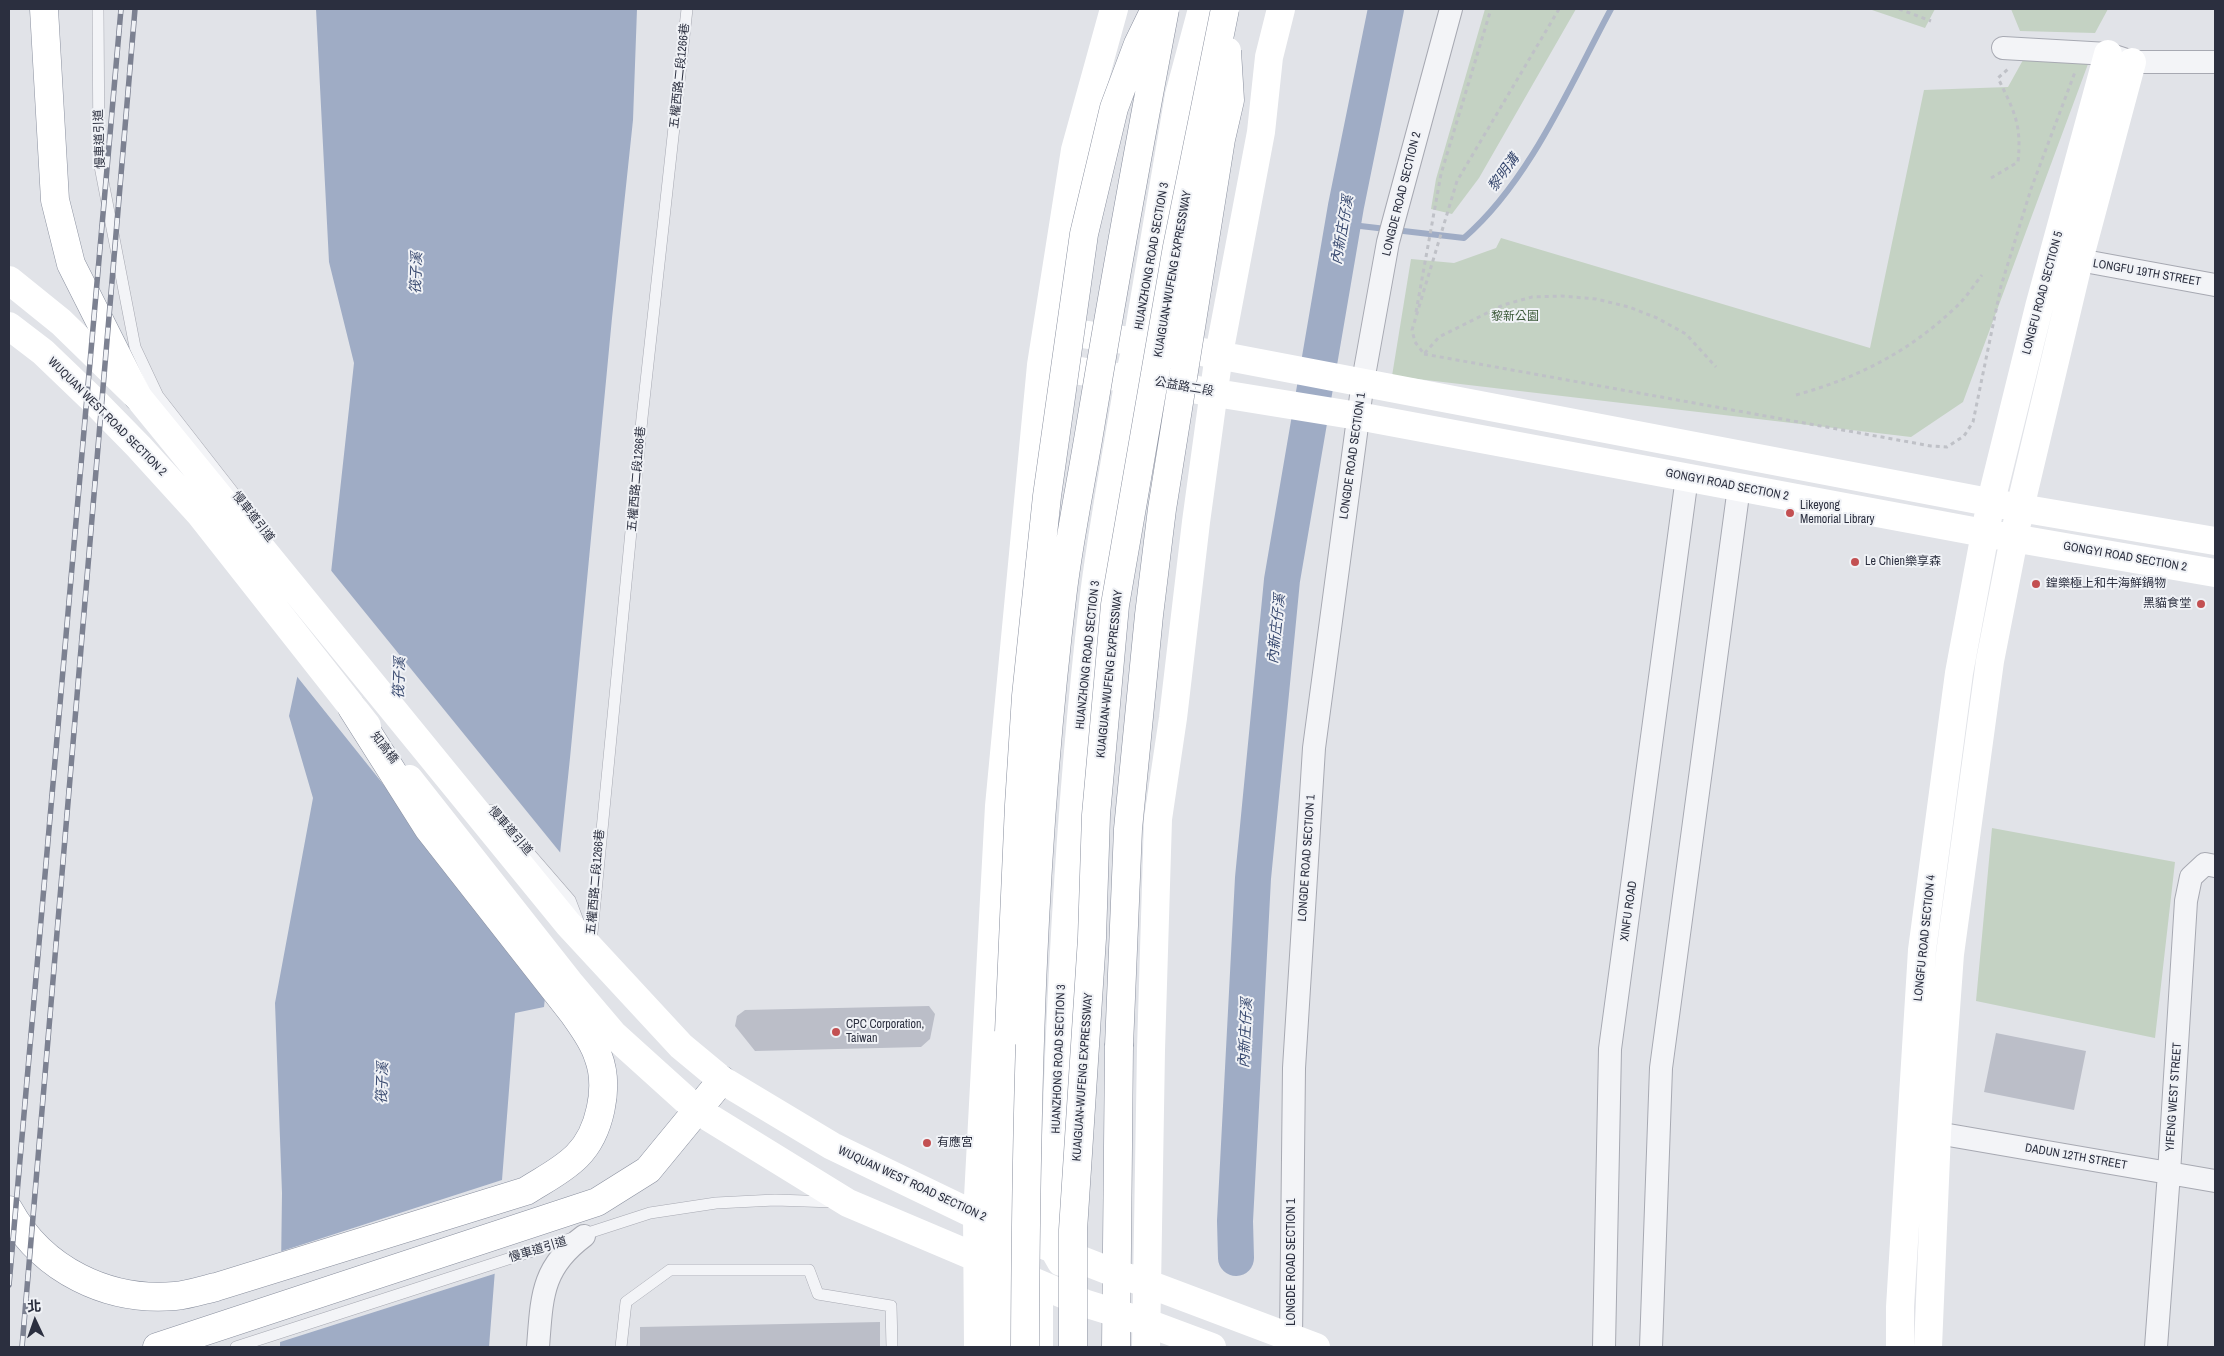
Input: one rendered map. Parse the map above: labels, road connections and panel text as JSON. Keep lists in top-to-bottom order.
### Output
{
  "streets": {
    "main road": [
      "HUANZHONG ROAD SECTION 3",
      "KUAIGUAN-WUFENG EXPRESSWAY",
      "LONGFU ROAD SECTION 5",
      "公益路二段",
      "WUQUAN WEST ROAD SECTION 2",
      "GONGYI ROAD SECTION 2",
      "知高橋",
      "LONGFU ROAD SECTION 4"
    ],
    "street": [
      "LONGDE ROAD SECTION 2",
      "LONGFU 19TH STREET",
      "LONGDE ROAD SECTION 1",
      "XINFU ROAD",
      "YIFENG WEST STREET",
      "DADUN 12TH STREET"
    ],
    "lane": ["五權西路二段1266巷", "慢車道引道"]
  },
  "crossings": [
    ["五權西路二段1266巷", "WUQUAN WEST ROAD SECTION 2"],
    ["慢車道引道", "WUQUAN WEST ROAD SECTION 2"],
    ["慢車道引道", "知高橋"],
    ["LONGDE ROAD SECTION 2", "LONGDE ROAD SECTION 1"],
    ["HUANZHONG ROAD SECTION 3", "KUAIGUAN-WUFENG EXPRESSWAY"],
    ["HUANZHONG ROAD SECTION 3", "公益路二段"],
    ["HUANZHONG ROAD SECTION 3", "WUQUAN WEST ROAD SECTION 2"],
    ["LONGFU ROAD SECTION 5", "GONGYI ROAD SECTION 2"],
    ["LONGFU ROAD SECTION 5", "LONGFU ROAD SECTION 4"],
    ["公益路二段", "GONGYI ROAD SECTION 2"],
    ["WUQUAN WEST ROAD SECTION 2", "LONGDE ROAD SECTION 1"],
    ["WUQUAN WEST ROAD SECTION 2", "知高橋"],
    ["LONGDE ROAD SECTION 1", "GONGYI ROAD SECTION 2"],
    ["GONGYI ROAD SECTION 2", "XINFU ROAD"],
    ["GONGYI ROAD SECTION 2", "LONGFU ROAD SECTION 4"],
    ["YIFENG WEST STREET", "DADUN 12TH STREET"]
  ],
  "water": ["黎明溝", "內新庄仔溪", "筏子溪"],
  "parks": ["黎新公園"],
  "places": [
    "Likeyong Memorial Library",
    "Le Chien樂享森",
    "鍠樂極上和牛海鮮鍋物",
    "黑貓食堂",
    "CPC Corporation, Taiwan",
    "有應宮"
  ],
  "north": "top"
}
